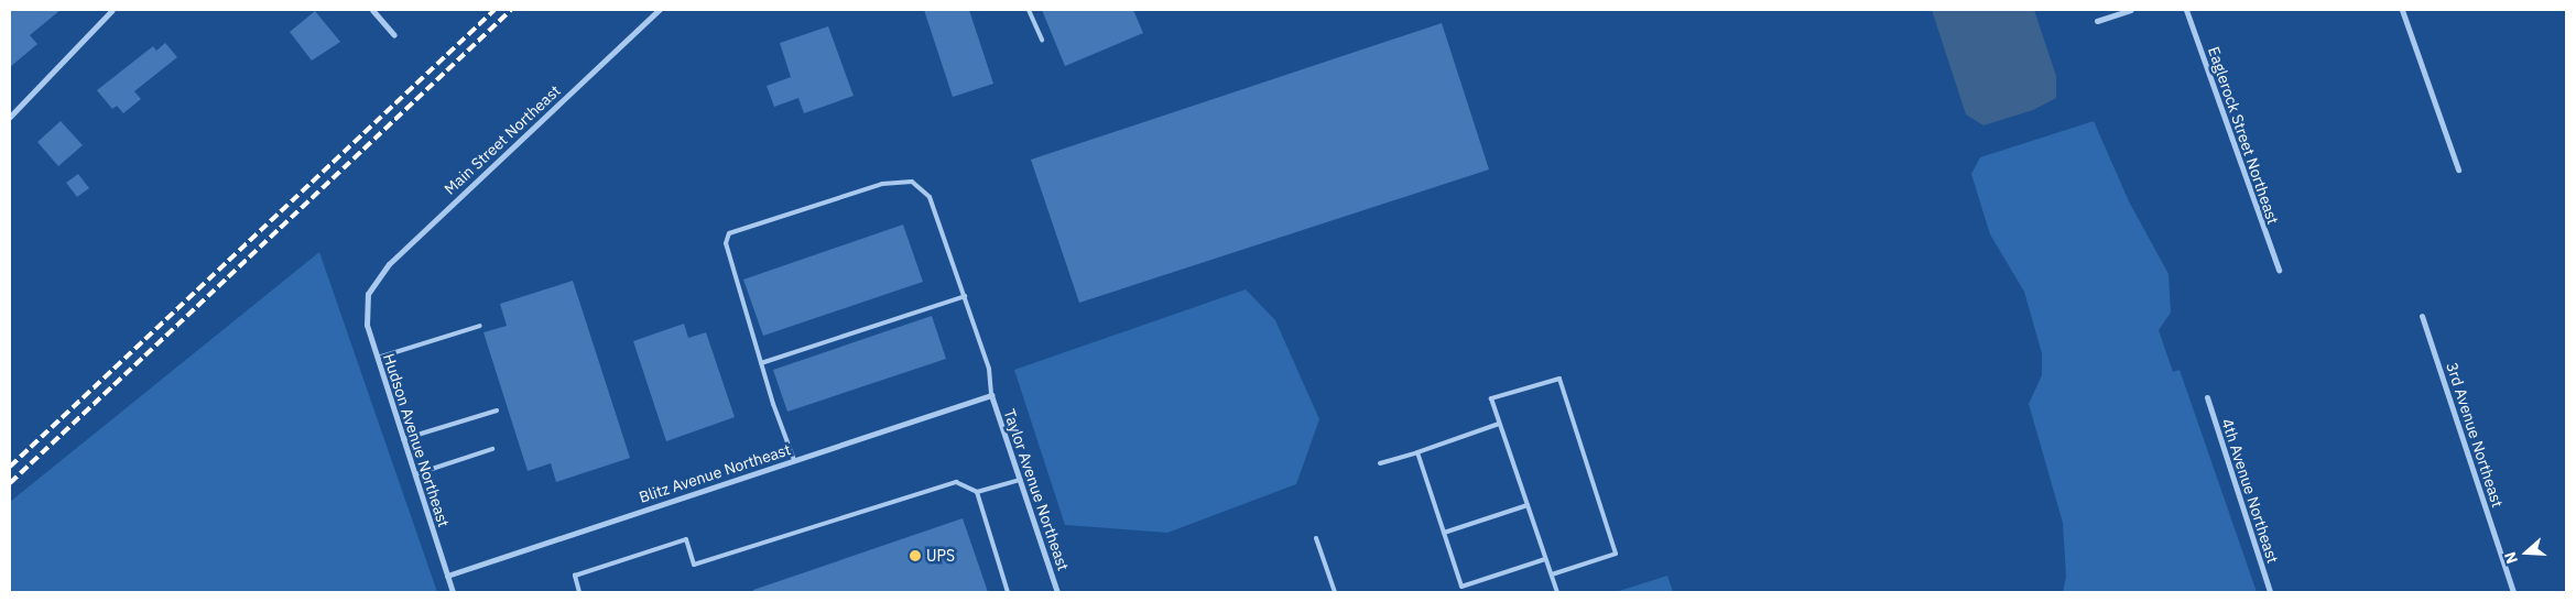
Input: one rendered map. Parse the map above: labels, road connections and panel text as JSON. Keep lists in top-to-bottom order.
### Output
{
  "streets": {
    "street": [
      "Eaglerock Street Northeast",
      "Main Street Northeast",
      "3rd Avenue Northeast",
      "Hudson Avenue Northeast",
      "Blitz Avenue Northeast",
      "Taylor Avenue Northeast",
      "4th Avenue Northeast"
    ]
  },
  "crossings": [
    ["Main Street Northeast", "Hudson Avenue Northeast"],
    ["Hudson Avenue Northeast", "Blitz Avenue Northeast"],
    ["Blitz Avenue Northeast", "Taylor Avenue Northeast"]
  ],
  "places": ["UPS"],
  "north": "left"
}
